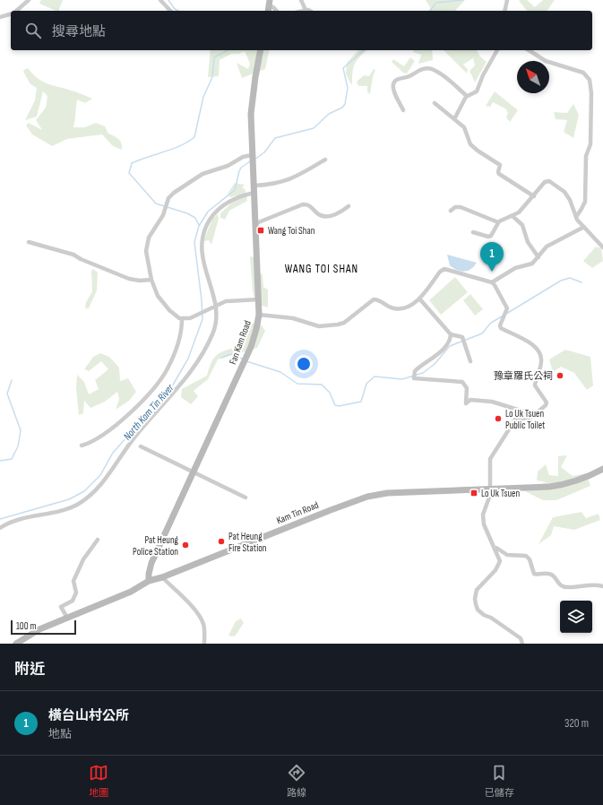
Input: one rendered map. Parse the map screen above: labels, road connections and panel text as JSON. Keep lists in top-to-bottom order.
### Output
{
  "streets": {
    "main road": ["Fan Kam Road", "Kam Tin Road"]
  },
  "crossings": [
    ["Fan Kam Road", "Kam Tin Road"]
  ],
  "districts": ["WANG TOI SHAN"],
  "water": ["North Kam Tin River"],
  "places": {
    "transit": ["Wang Toi Shan", "Lo Uk Tsuen"],
    "other": [
      "豫章羅氏公祠",
      "Lo Uk Tsuen Public Toilet",
      "Pat Heung Fire Station",
      "Pat Heung Police Station"
    ]
  },
  "scale_bar": "100 m",
  "north": "top left",
  "page": {
    "search": "搜尋地點",
    "pins": "1",
    "scale": "100 m",
    "heading": "附近",
    "list": [
      {
        "mark": "1",
        "name": "橫台山村公所",
        "note": "地點",
        "value": "320 m"
      }
    ],
    "nav": ["地圖", "路線", "已儲存"]
  }
}
